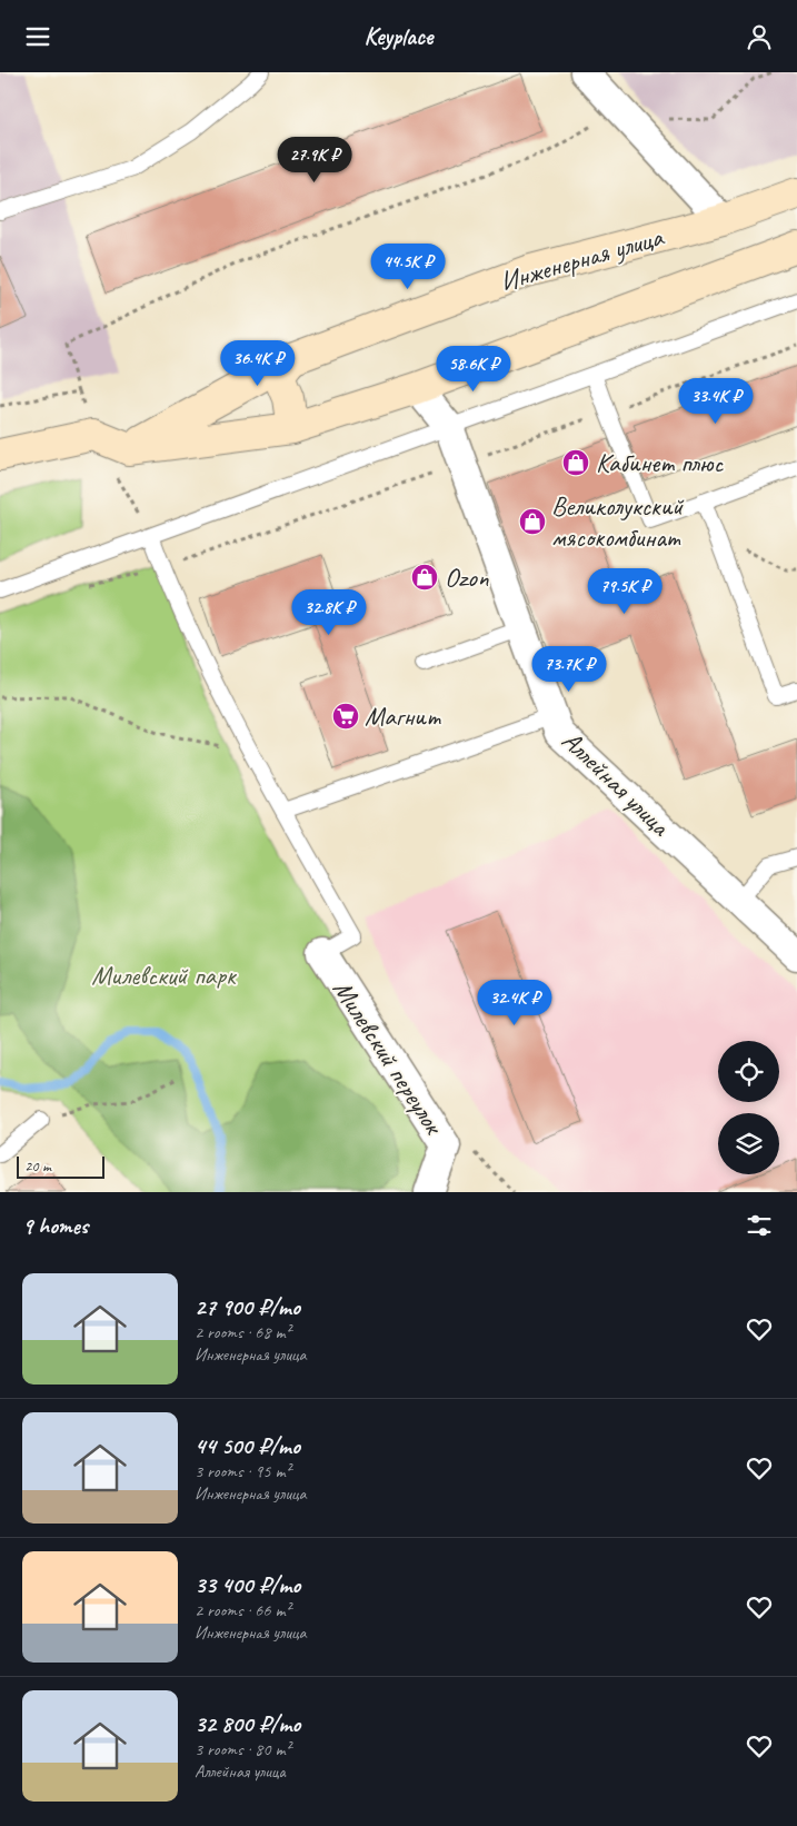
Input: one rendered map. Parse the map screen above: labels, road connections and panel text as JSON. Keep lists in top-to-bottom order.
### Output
{
  "streets": {
    "main road": ["Инженерная улица"],
    "street": ["Аллейная улица", "Милевский переулок"]
  },
  "parks": ["Милевский парк"],
  "places": {
    "shop": ["Кабинет плюс", "Великолукский мясокомбинат", "Ozon"],
    "supermarket": ["Магнит"]
  },
  "scale_bar": "20 m",
  "page": {
    "header": "Keyplace",
    "price": [
      "27.9K ₽",
      "44.5K ₽",
      "36.4K ₽",
      "58.6K ₽",
      "33.4K ₽",
      "79.5K ₽",
      "32.8K ₽",
      "73.7K ₽",
      "32.4K ₽"
    ],
    "scale": "20 m",
    "heading": "9 homes",
    "list": [
      {
        "name": "27 900 ₽/mo",
        "note": "2 rooms · 68 m² · Инженерная улица"
      },
      {
        "name": "44 500 ₽/mo",
        "note": "3 rooms · 95 m² · Инженерная улица"
      },
      {
        "name": "33 400 ₽/mo",
        "note": "2 rooms · 66 m² · Инженерная улица"
      },
      {
        "name": "32 800 ₽/mo",
        "note": "3 rooms · 80 m² · Аллейная улица"
      }
    ]
  }
}
